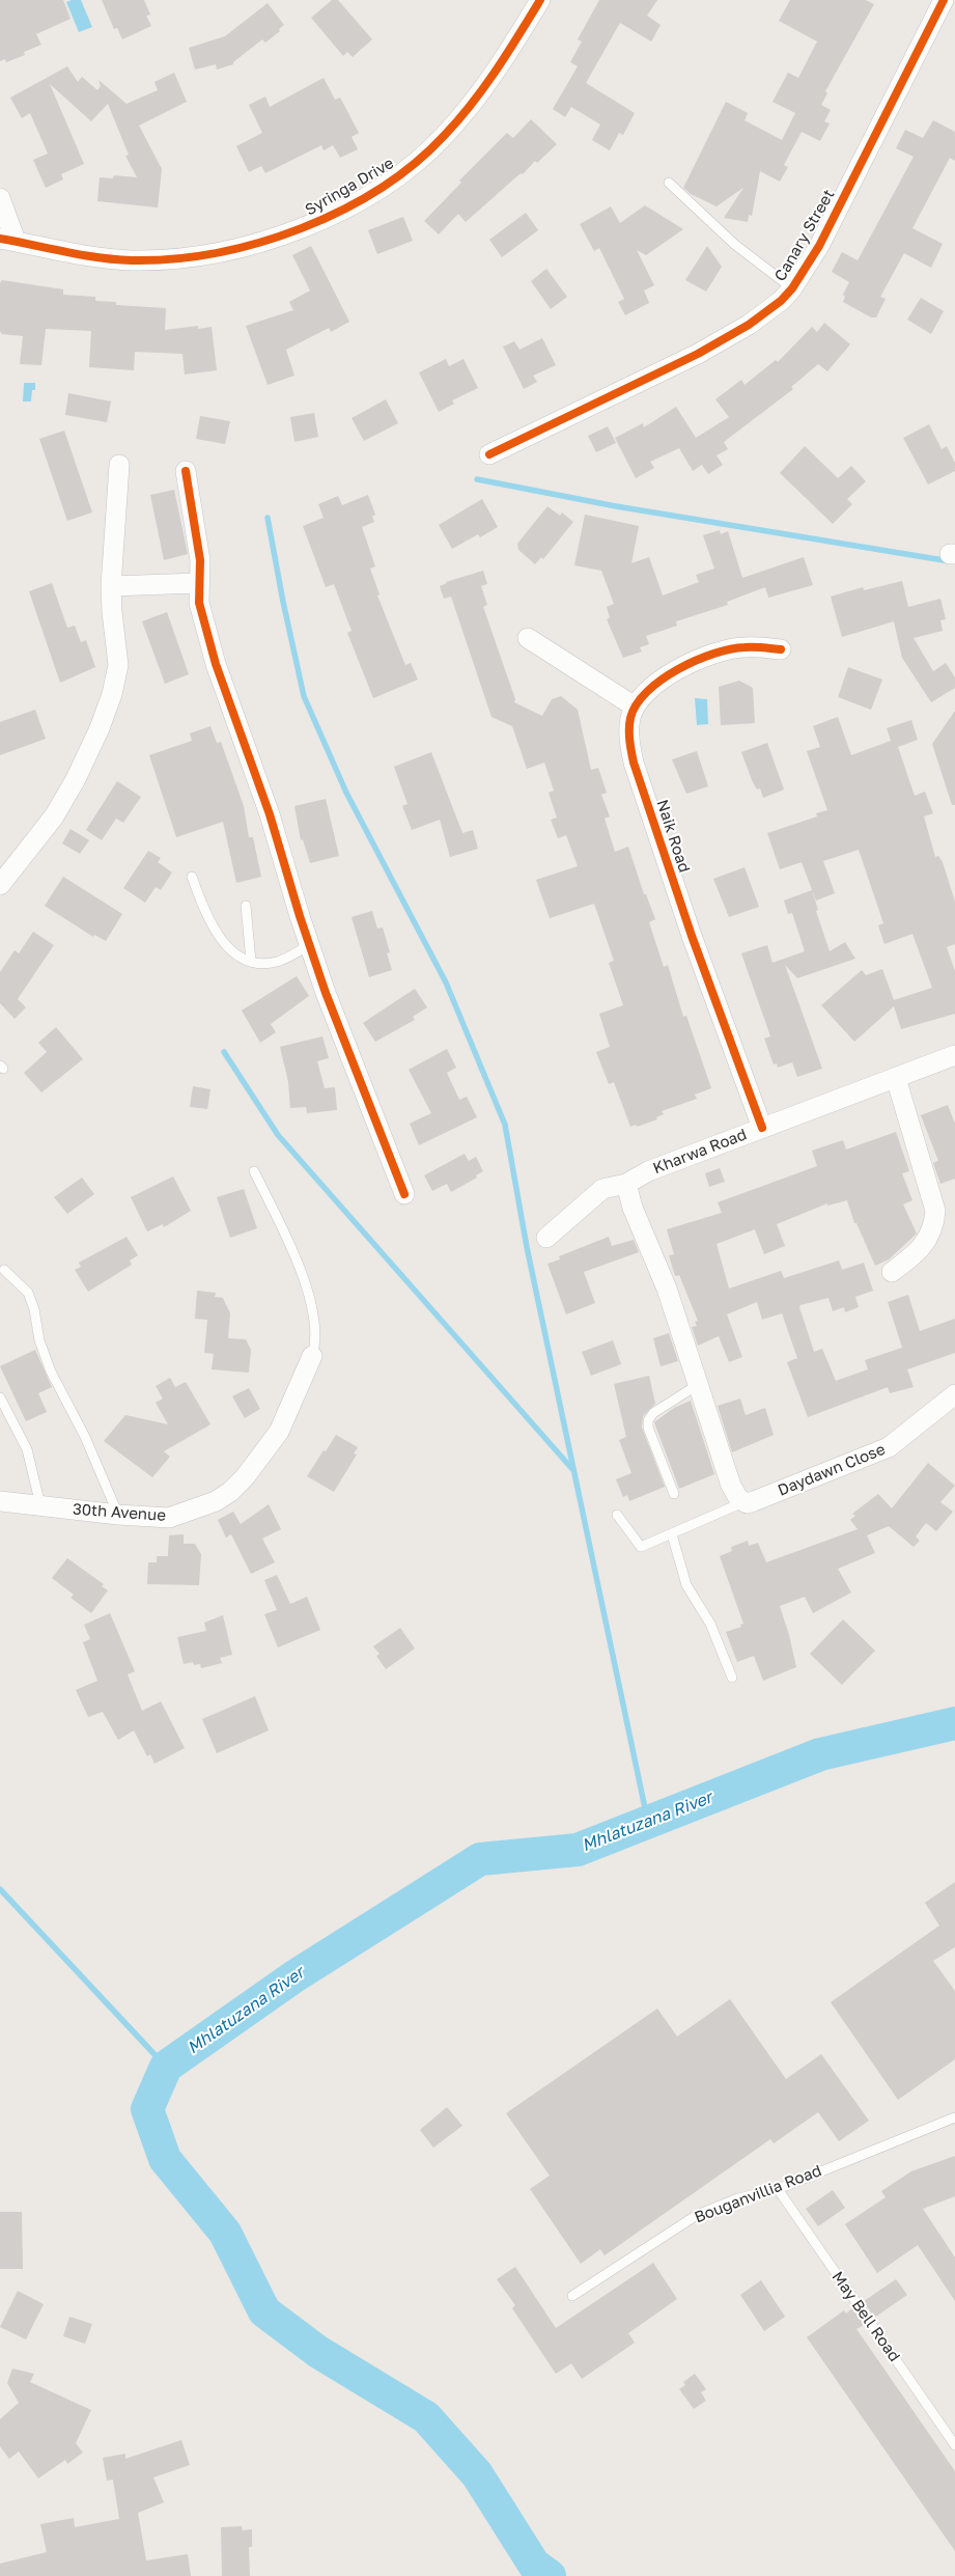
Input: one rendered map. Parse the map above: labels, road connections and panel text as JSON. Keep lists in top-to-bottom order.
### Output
{
  "streets": {
    "street": [
      "Syringa Drive",
      "Canary Street",
      "Naik Road",
      "Kharwa Road",
      "Daydawn Close",
      "30th Avenue"
    ],
    "lane": ["Bouganvillia Road", "May Bell Road"]
  },
  "crossings": [
    ["Naik Road", "Kharwa Road"],
    ["Bouganvillia Road", "May Bell Road"]
  ],
  "water": ["Mhlatuzana River"]
}
